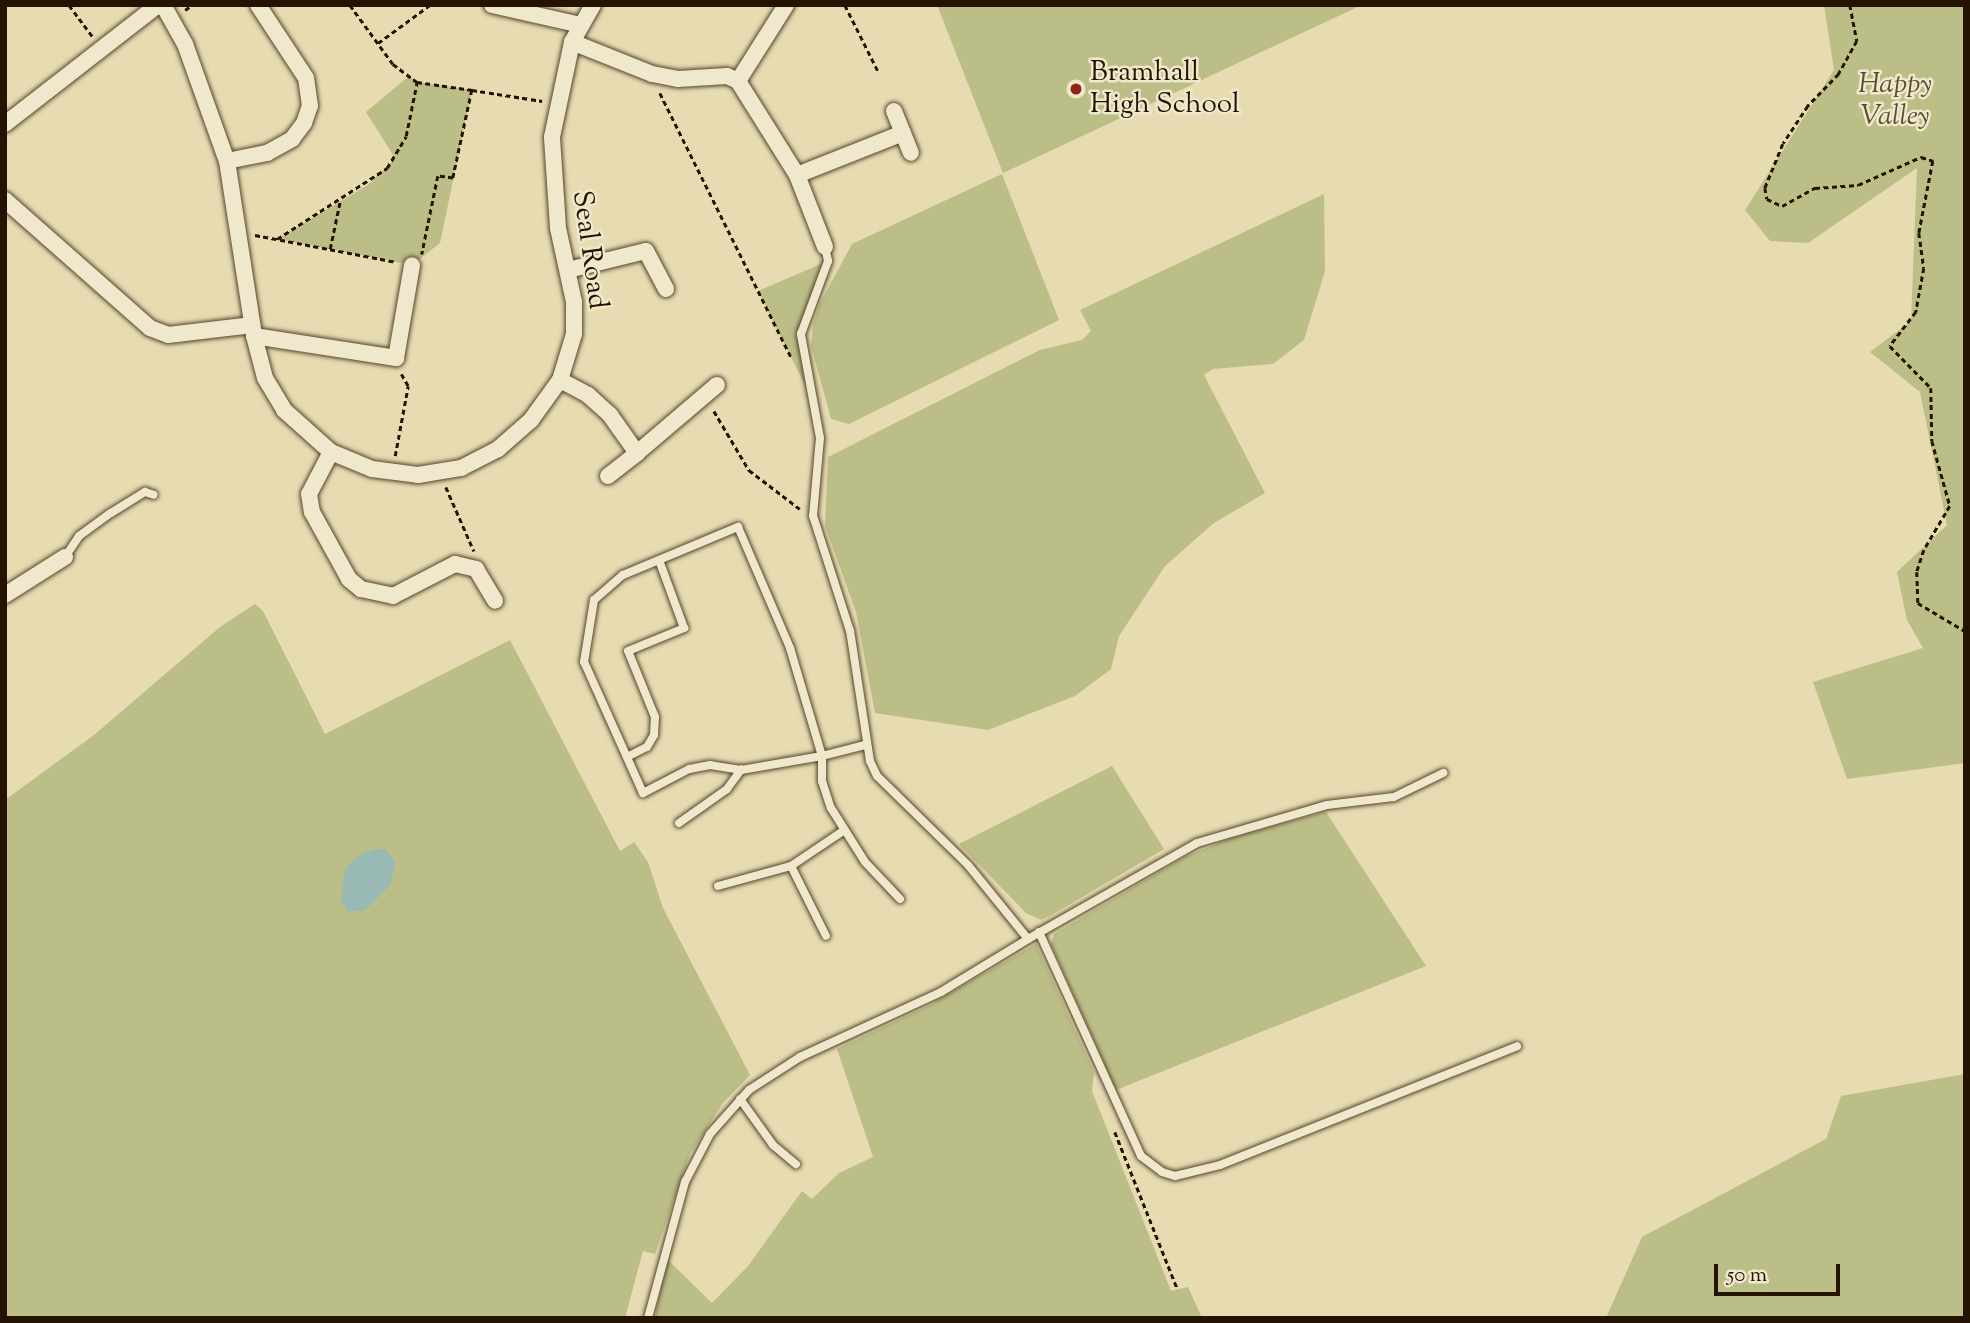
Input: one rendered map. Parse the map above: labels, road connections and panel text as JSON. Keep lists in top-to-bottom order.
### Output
{
  "streets": {
    "street": ["Seal Road"]
  },
  "parks": ["Happy Valley"],
  "places": ["Bramhall High School"],
  "scale_bar": "50 m"
}
